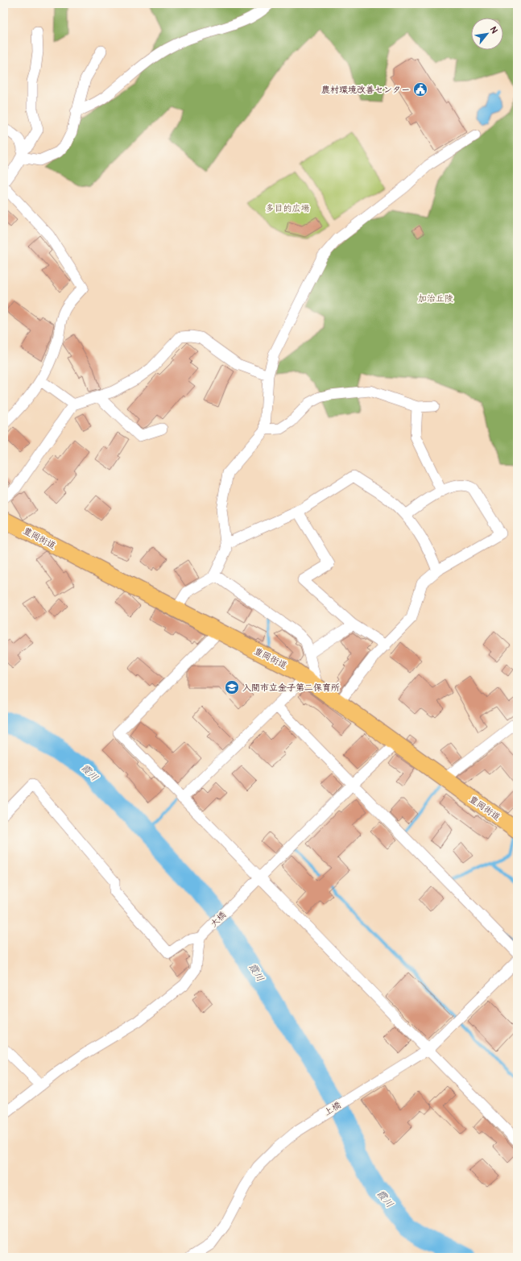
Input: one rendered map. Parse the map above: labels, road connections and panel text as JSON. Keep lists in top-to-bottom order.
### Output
{
  "streets": {
    "main road": ["豊岡街道"],
    "street": ["大橋", "上橋"]
  },
  "crossings": [
    ["豊岡街道", "大橋"]
  ],
  "water": ["霞川"],
  "parks": ["多目的広場", "加治丘陵"],
  "places": {
    "public building": ["農村環境改善センター"],
    "school or university": ["入間市立金子第二保育所"]
  },
  "north": "top right"
}
